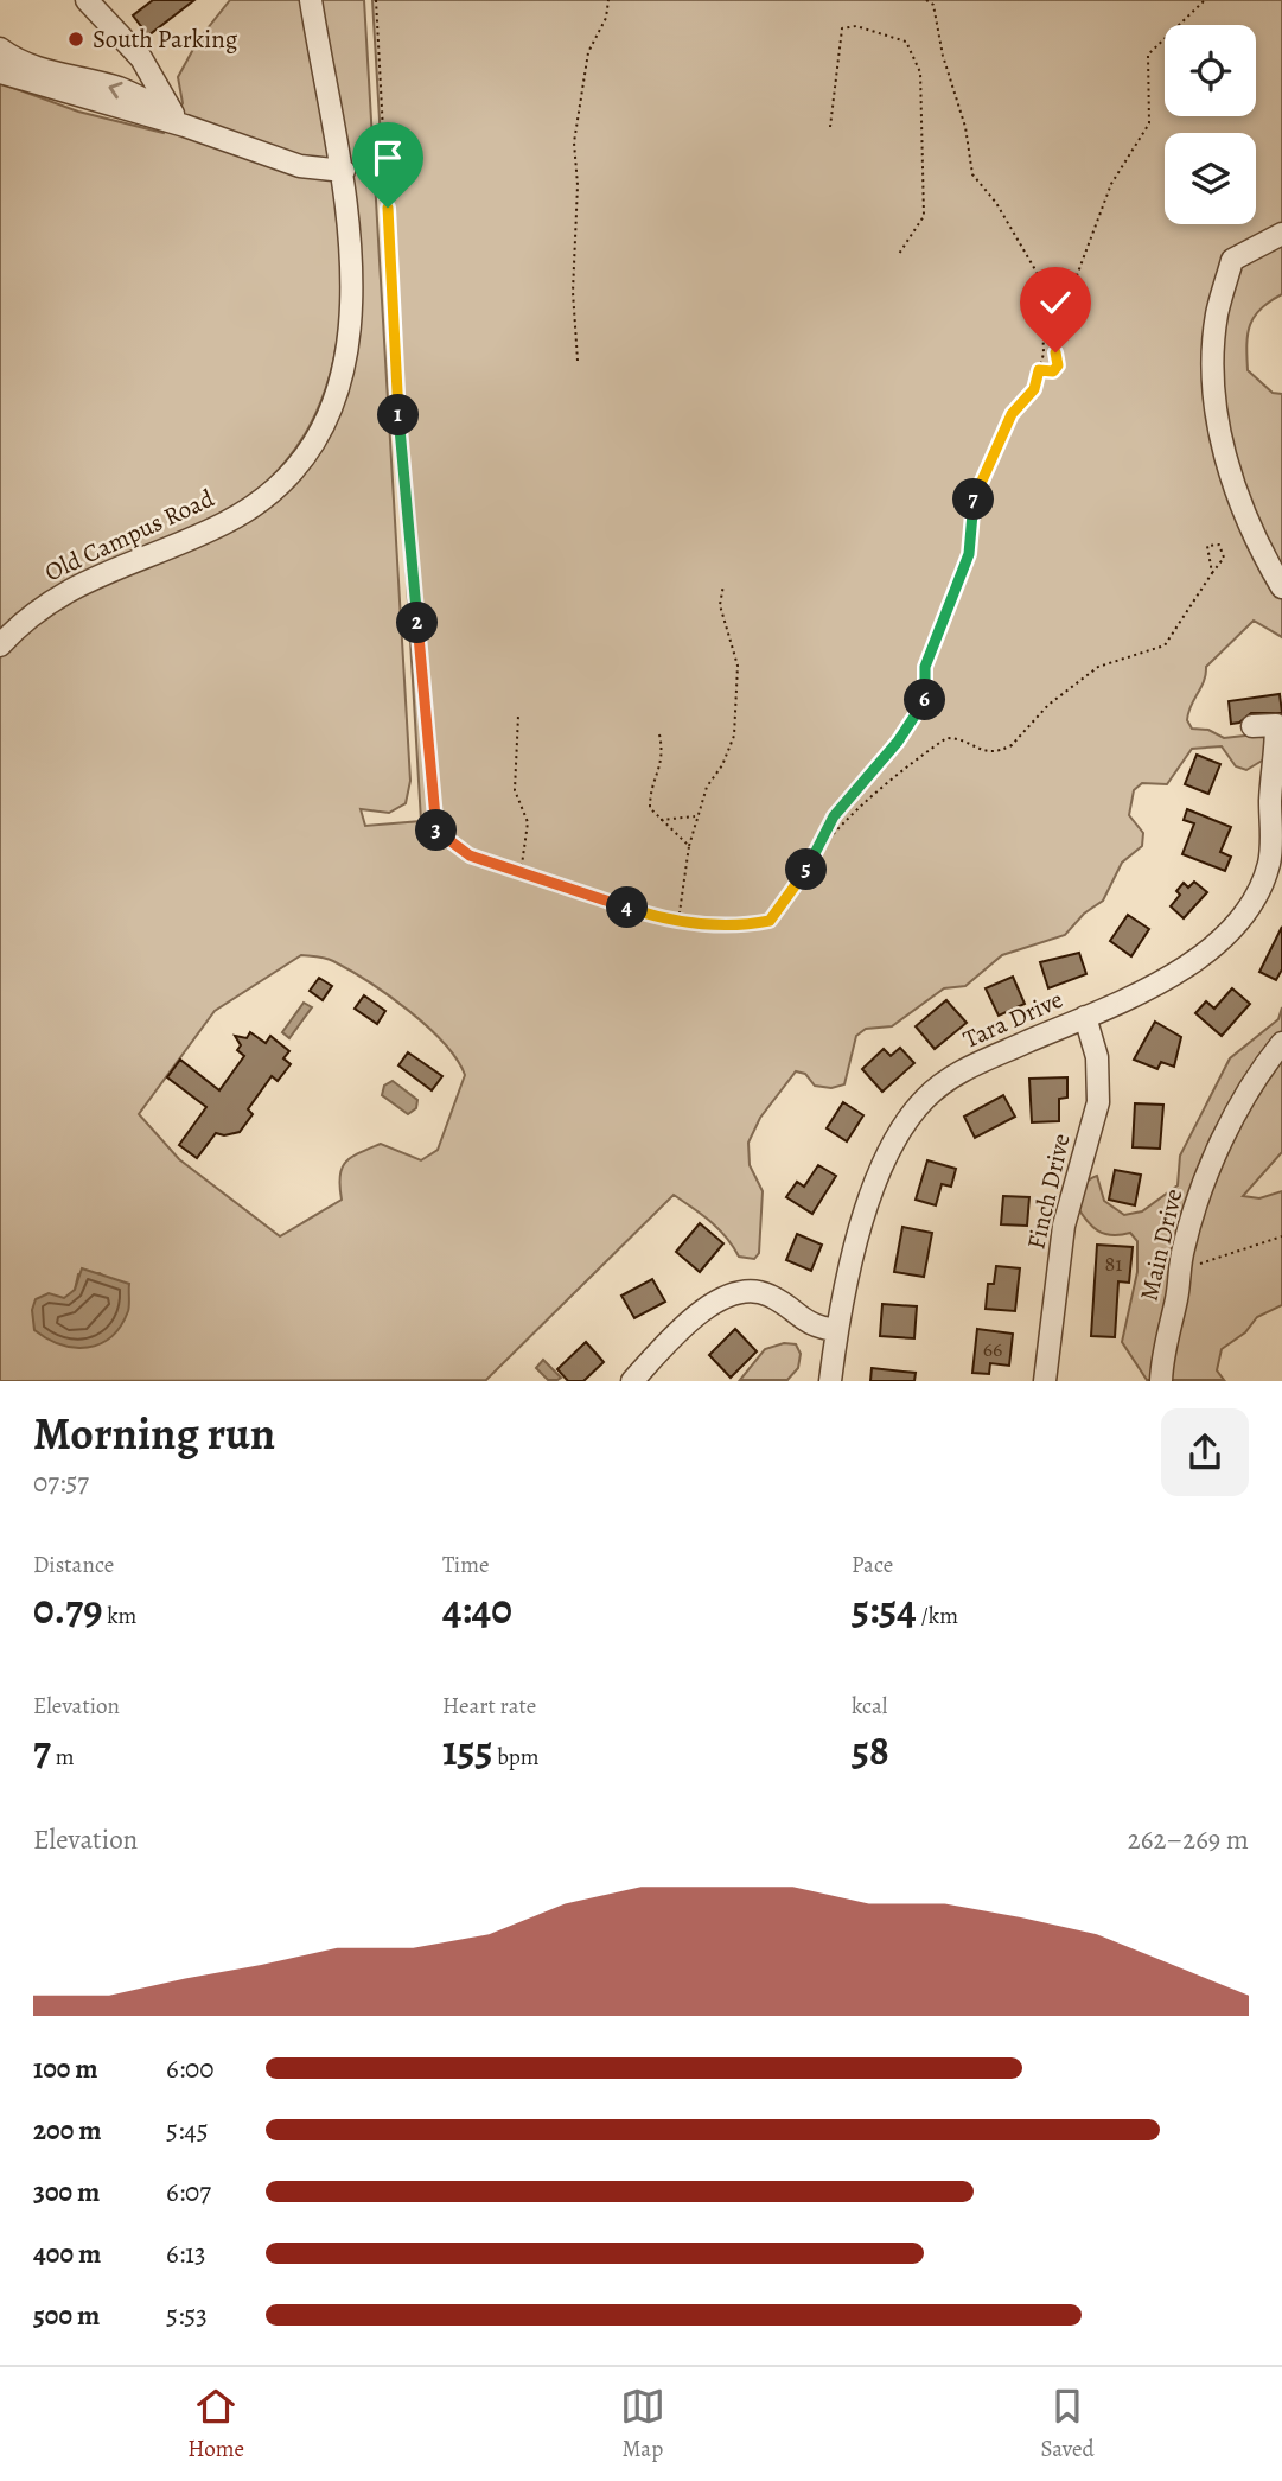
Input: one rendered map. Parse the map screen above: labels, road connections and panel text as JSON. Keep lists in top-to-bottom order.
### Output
{
  "streets": {
    "street": [
      "Old Campus Road",
      "Tara Drive",
      "Finch Drive",
      "Main Drive"
    ]
  },
  "crossings": [
    ["Tara Drive", "Finch Drive"]
  ],
  "places": ["South Parking"],
  "house_numbers": ["81", "66"],
  "page": {
    "pins": [
      "1",
      "7",
      "2",
      "6",
      "3",
      "5",
      "4"
    ],
    "heading": ["Morning run", "07:57"],
    "stats": [
      ["Distance", "0.79 km"],
      ["Time", "4:40"],
      ["Pace", "5:54 /km"],
      ["Elevation", "7 m"],
      ["Heart rate", "155 bpm"],
      ["kcal", "58"]
    ],
    "chart": ["Elevation", "262–269 m"],
    "list": [
      {
        "name": "100 m",
        "note": "6:00"
      },
      {
        "name": "200 m",
        "note": "5:45"
      },
      {
        "name": "300 m",
        "note": "6:07"
      },
      {
        "name": "400 m",
        "note": "6:13"
      },
      {
        "name": "500 m",
        "note": "5:53"
      }
    ],
    "tabs": ["Home", "Map", "Saved"]
  }
}
